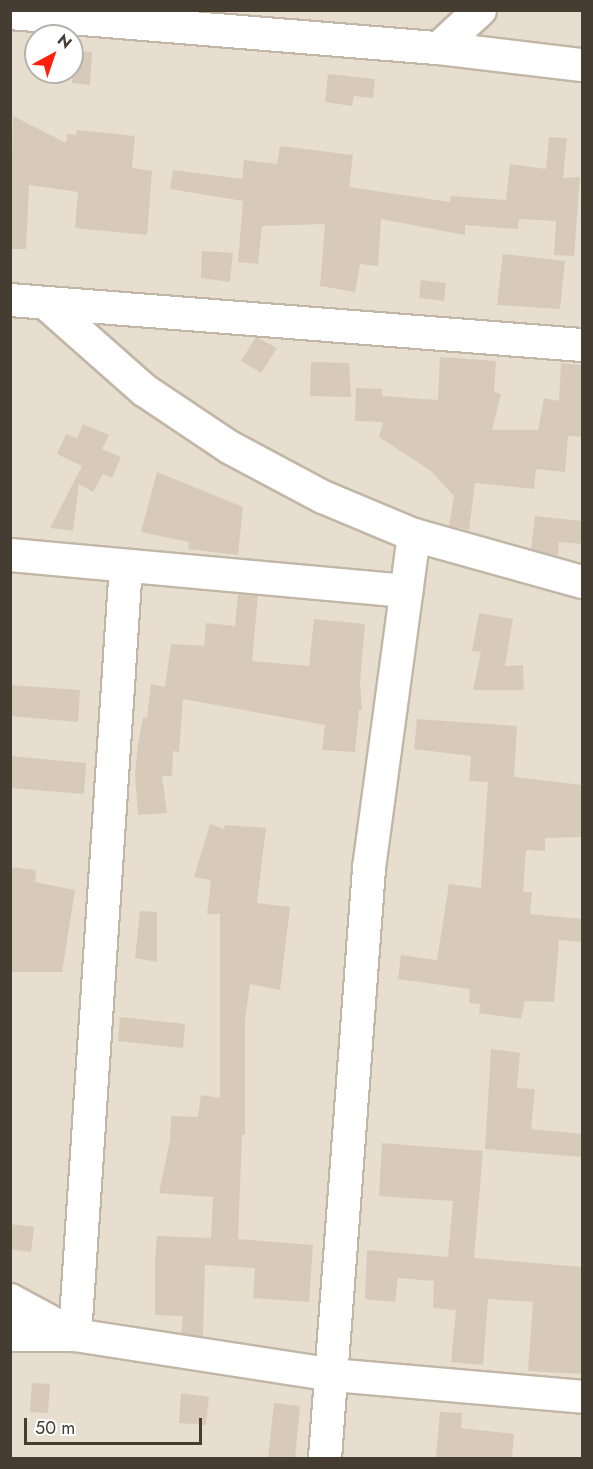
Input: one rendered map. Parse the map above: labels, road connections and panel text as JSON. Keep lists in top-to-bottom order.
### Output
{
  "scale_bar": "50 m",
  "north": "top right"
}
